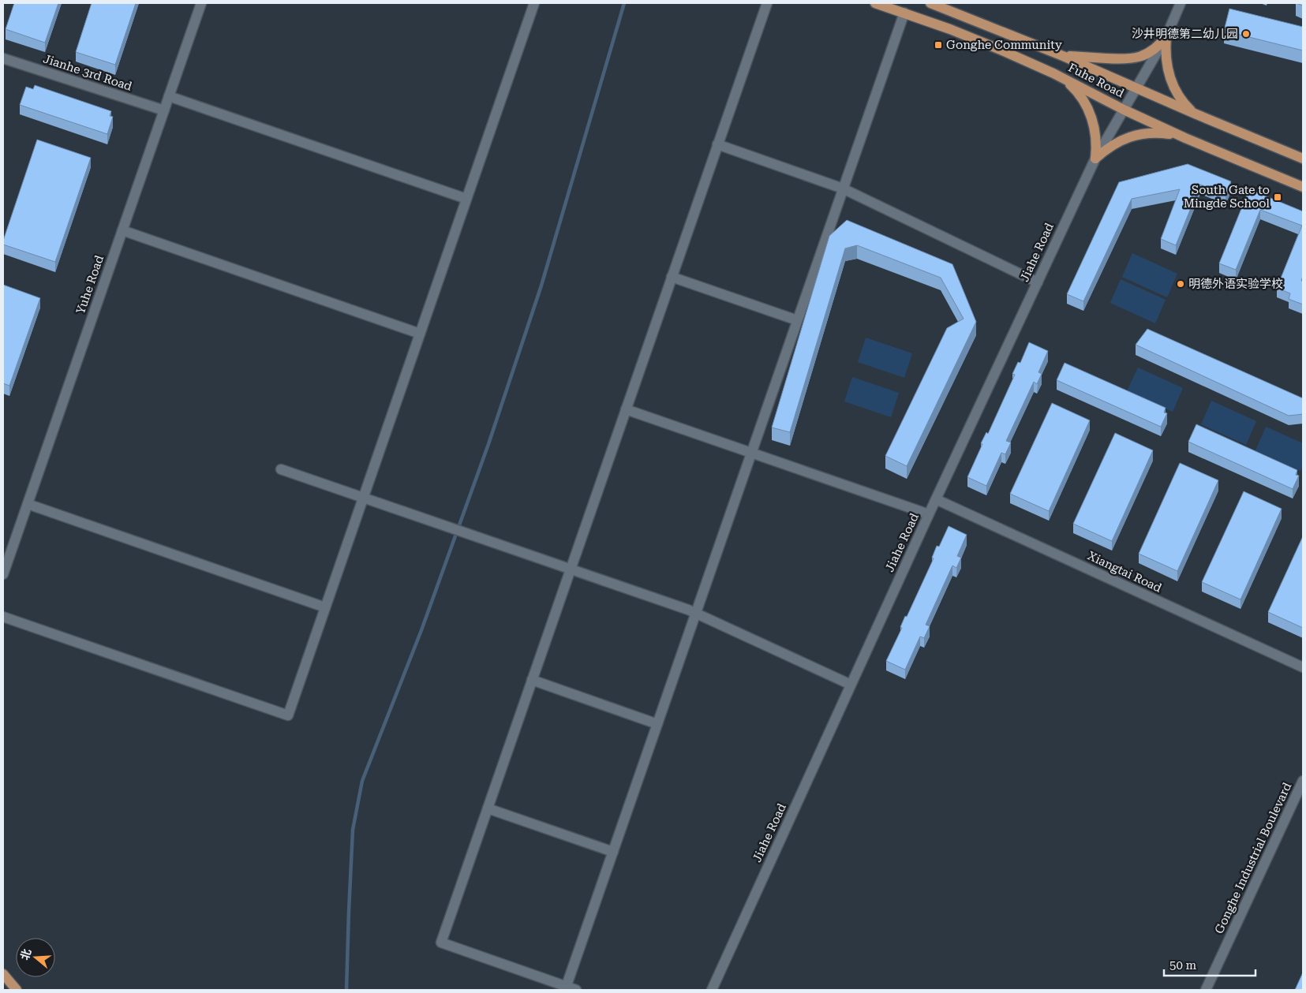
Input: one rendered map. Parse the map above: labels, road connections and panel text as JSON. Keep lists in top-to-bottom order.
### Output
{
  "streets": {
    "main road": ["Fuhe Road"],
    "street": [
      "Jianhe 3rd Road",
      "Jiahe Road",
      "Yuhe Road",
      "Xiangtai Road",
      "Gonghe Industrial Boulevard"
    ]
  },
  "crossings": [
    ["Jianhe 3rd Road", "Yuhe Road"],
    ["Fuhe Road", "Jiahe Road"],
    ["Jiahe Road", "Xiangtai Road"]
  ],
  "places": {
    "other": ["沙井明德第二幼儿园", "明德外语实验学校"],
    "transit": ["Gonghe Community", "South Gate to Mingde School"]
  },
  "scale_bar": "50 m",
  "north": "left"
}
